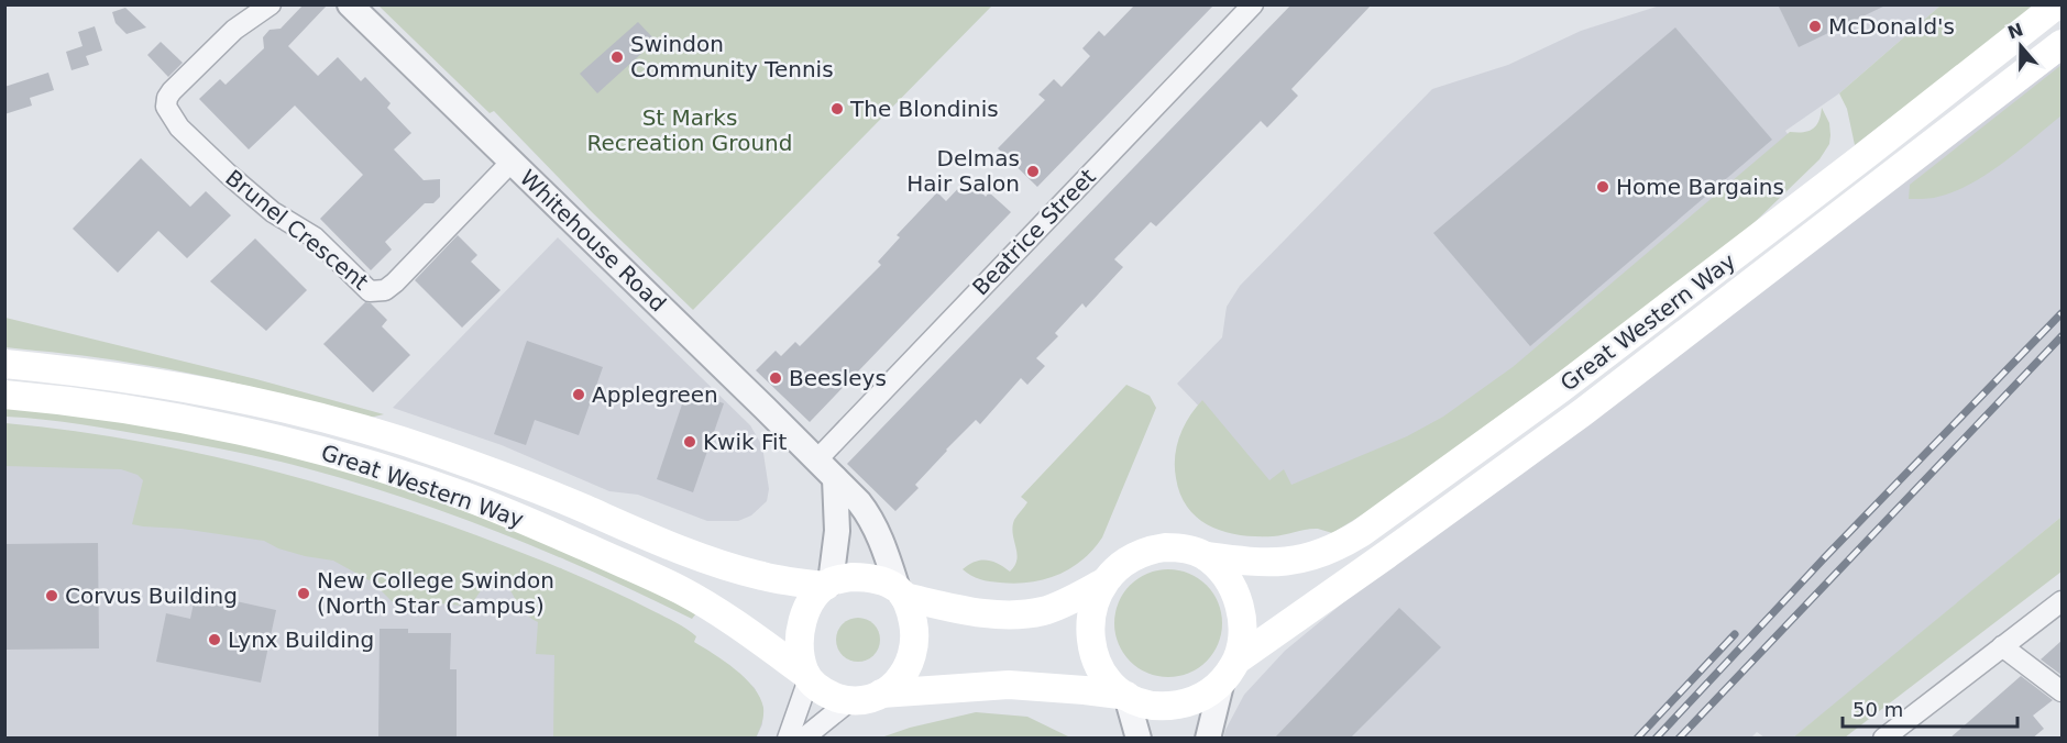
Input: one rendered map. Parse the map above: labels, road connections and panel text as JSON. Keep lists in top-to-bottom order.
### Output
{
  "streets": {
    "main road": ["Great Western Way"],
    "street": ["Brunel Crescent", "Beatrice Street", "Whitehouse Road"]
  },
  "crossings": [
    ["Brunel Crescent", "Whitehouse Road"],
    ["Beatrice Street", "Whitehouse Road"],
    ["Whitehouse Road", "Great Western Way"]
  ],
  "parks": ["St Marks Recreation Ground"],
  "places": [
    "McDonald's",
    "Swindon Community Tennis",
    "The Blondinis",
    "Delmas Hair Salon",
    "Home Bargains",
    "Beesleys",
    "Applegreen",
    "Kwik Fit",
    "New College Swindon (North Star Campus)",
    "Corvus Building",
    "Lynx Building"
  ],
  "scale_bar": "50 m",
  "north": "top"
}
